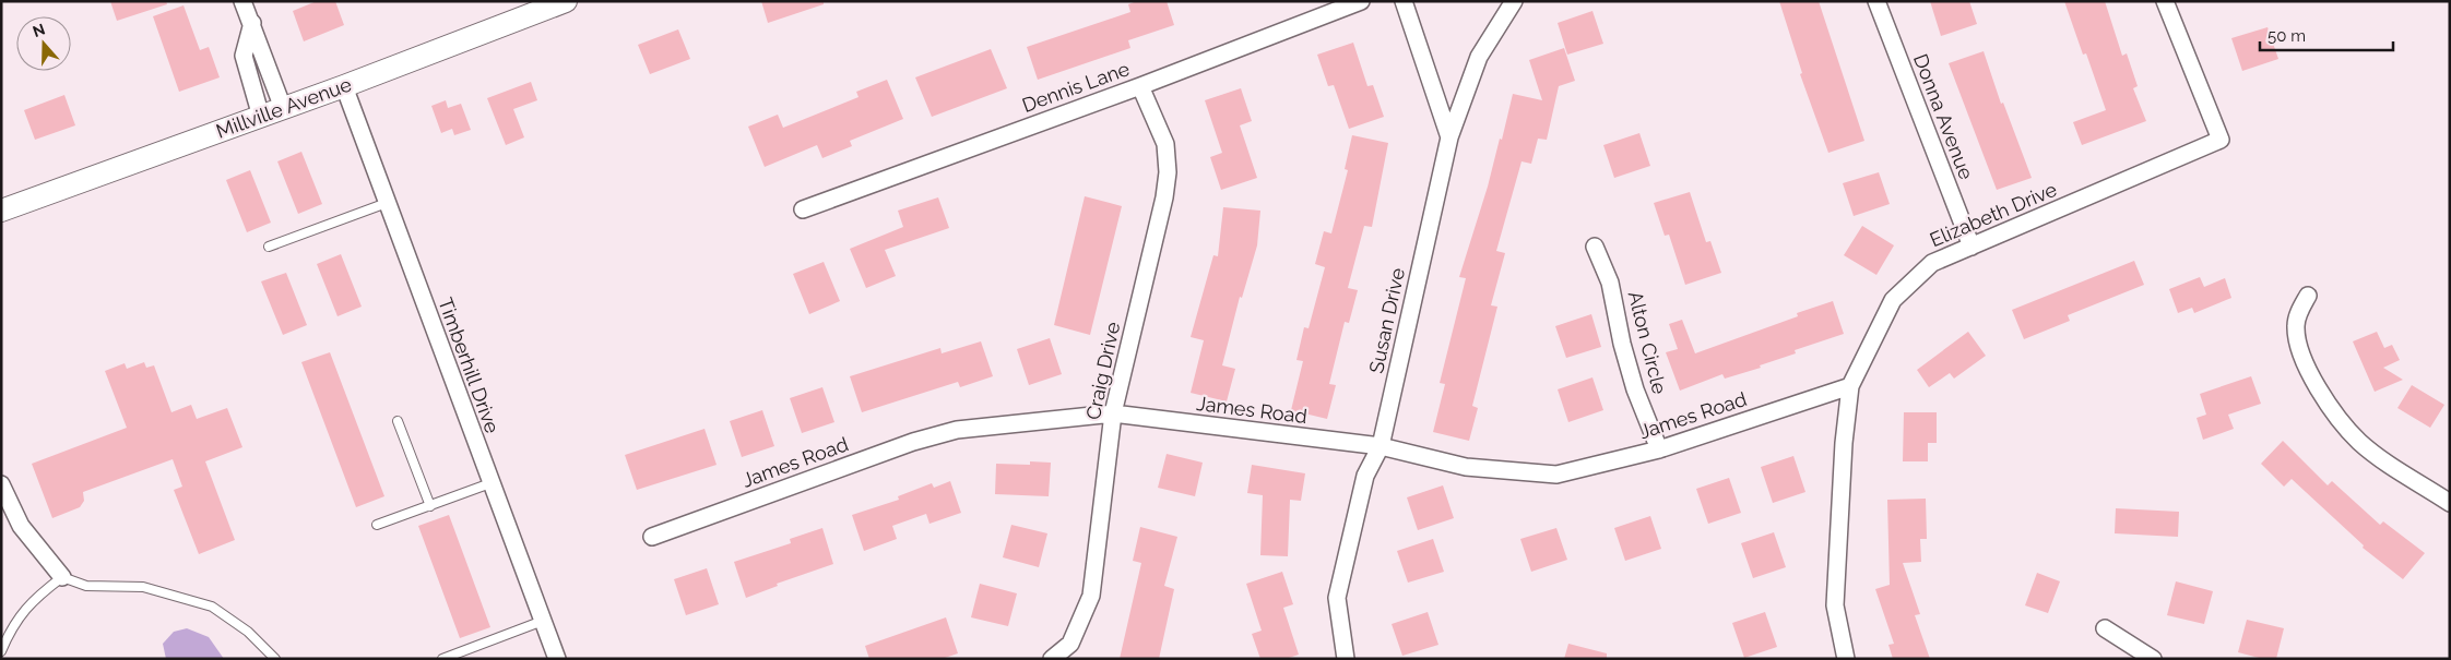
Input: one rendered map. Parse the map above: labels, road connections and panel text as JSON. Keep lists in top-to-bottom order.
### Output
{
  "streets": {
    "main road": ["Millville Avenue"],
    "street": [
      "Dennis Lane",
      "Donna Avenue",
      "Elizabeth Drive",
      "Susan Drive",
      "Alton Circle",
      "Timberhill Drive",
      "Craig Drive",
      "James Road"
    ]
  },
  "crossings": [
    ["Dennis Lane", "Craig Drive"],
    ["Millville Avenue", "Timberhill Drive"],
    ["Donna Avenue", "Elizabeth Drive"],
    ["Elizabeth Drive", "James Road"],
    ["Susan Drive", "James Road"],
    ["Alton Circle", "James Road"],
    ["Craig Drive", "James Road"]
  ],
  "scale_bar": "50 m",
  "north": "top"
}
